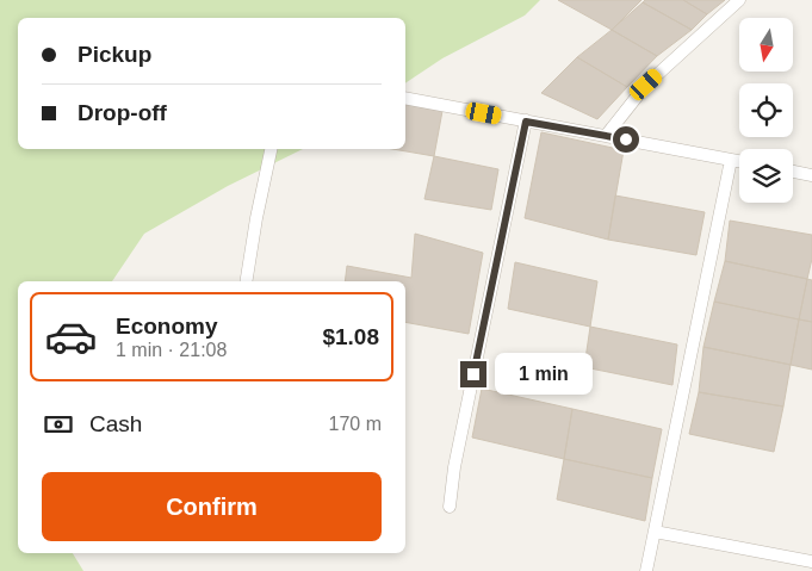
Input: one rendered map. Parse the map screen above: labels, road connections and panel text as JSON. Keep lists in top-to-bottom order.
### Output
{
  "north": "bottom",
  "page": {
    "banner": ["Pickup", "Drop-off"],
    "list": [
      {
        "name": "Economy",
        "note": "1 min · 21:08",
        "value": "$1.08"
      }
    ],
    "bubble": "1 min",
    "pay": ["Cash", "170 m"],
    "buttons": "Confirm"
  }
}
